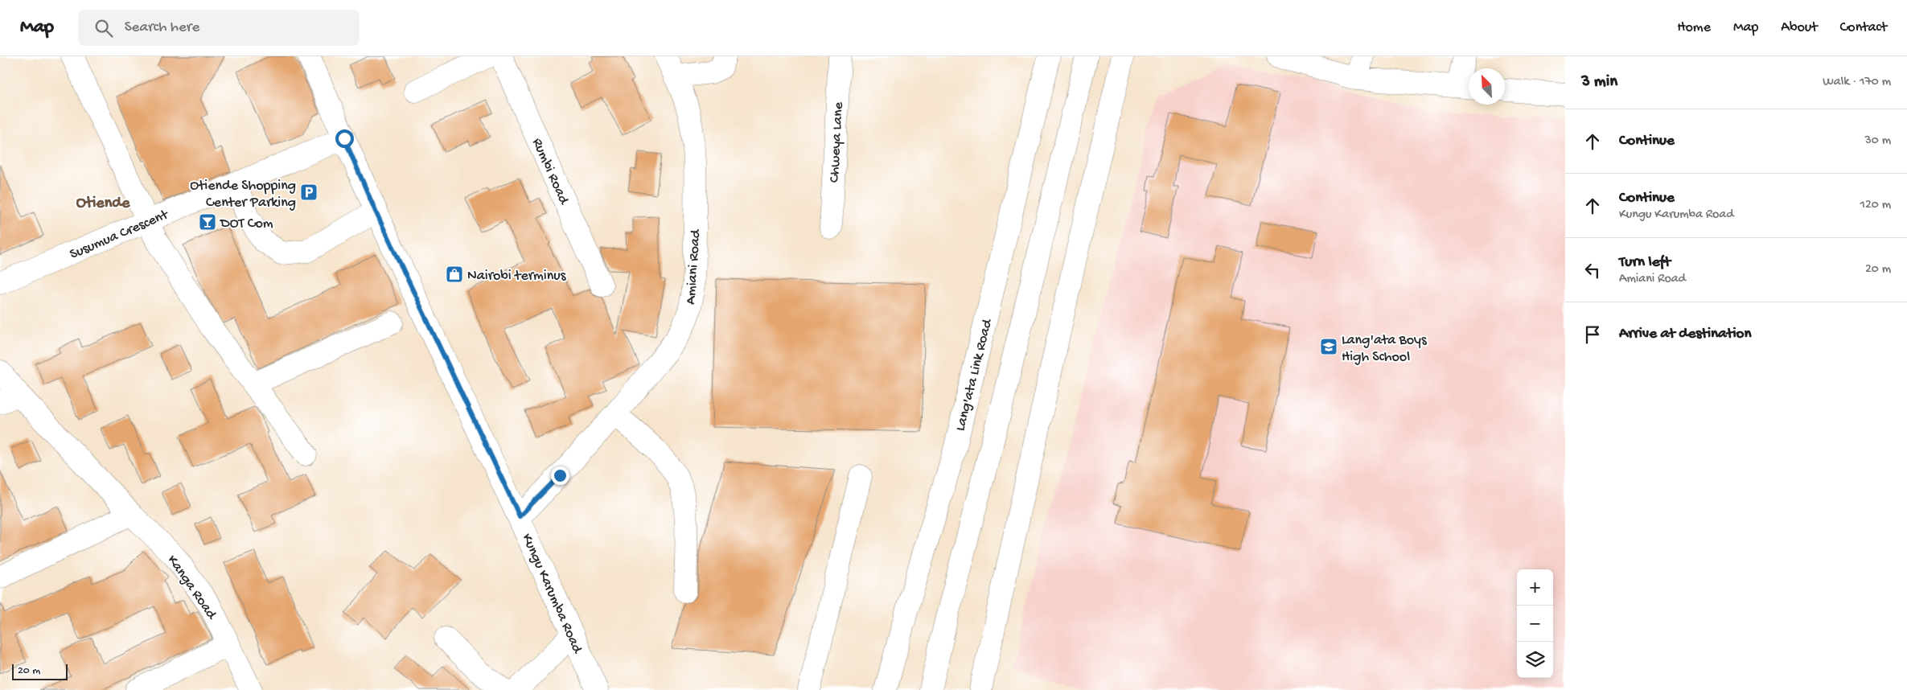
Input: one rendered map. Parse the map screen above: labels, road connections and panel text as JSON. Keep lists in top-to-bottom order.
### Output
{
  "streets": {
    "street": [
      "Chweya Lane",
      "Rumbi Road",
      "Susumua Crescent",
      "Amiani Road",
      "Lang'ata Link Road",
      "Kanga Road",
      "Kungu Karumba Road"
    ]
  },
  "crossings": [
    ["Susumua Crescent", "Kungu Karumba Road"],
    ["Amiani Road", "Kungu Karumba Road"]
  ],
  "districts": ["Otiende"],
  "places": {
    "parking": ["Otiende Shopping Center Parking"],
    "bar": ["DOT Com"],
    "shop": ["Nairobi terminus"],
    "school or university": ["Lang'ata Boys High School"]
  },
  "scale_bar": "20 m",
  "north": "top left",
  "page": {
    "header": "Map",
    "search": "Search here",
    "nav": [
      "Home",
      "Map",
      "About",
      "Contact"
    ],
    "heading": ["3 min", "Walk · 170 m"],
    "list": [
      ["Continue", "30 m"],
      ["Continue", "Kungu Karumba Road", "120 m"],
      ["Turn left", "Amiani Road", "20 m"],
      "Arrive at destination"
    ],
    "map_buttons": ["+", "−"],
    "scale": "20 m"
  }
}
